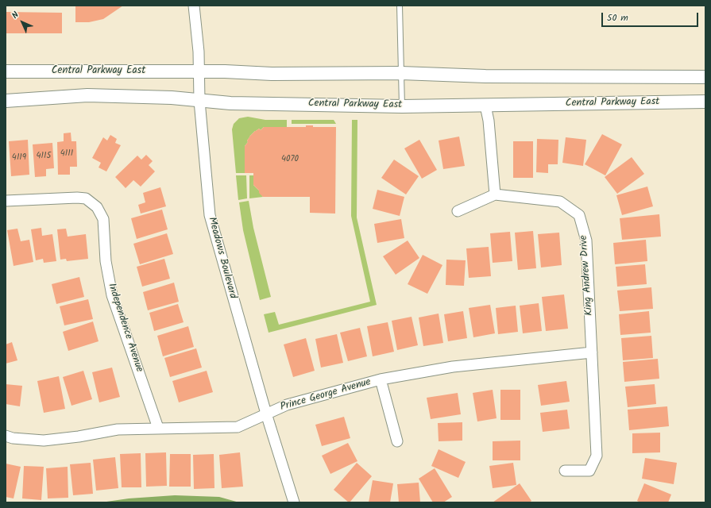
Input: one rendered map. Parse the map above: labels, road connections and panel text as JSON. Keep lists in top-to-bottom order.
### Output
{
  "streets": {
    "street": [
      "Central Parkway East",
      "Meadows Boulevard",
      "King Andrew Drive",
      "Independence Avenue",
      "Prince George Avenue"
    ]
  },
  "crossings": [
    ["Central Parkway East", "Meadows Boulevard"],
    ["Meadows Boulevard", "Prince George Avenue"],
    ["King Andrew Drive", "Prince George Avenue"],
    ["Independence Avenue", "Prince George Avenue"]
  ],
  "house_numbers": [
    "4111",
    "4115",
    "4119",
    "4070"
  ],
  "scale_bar": "50 m",
  "north": "top left"
}
